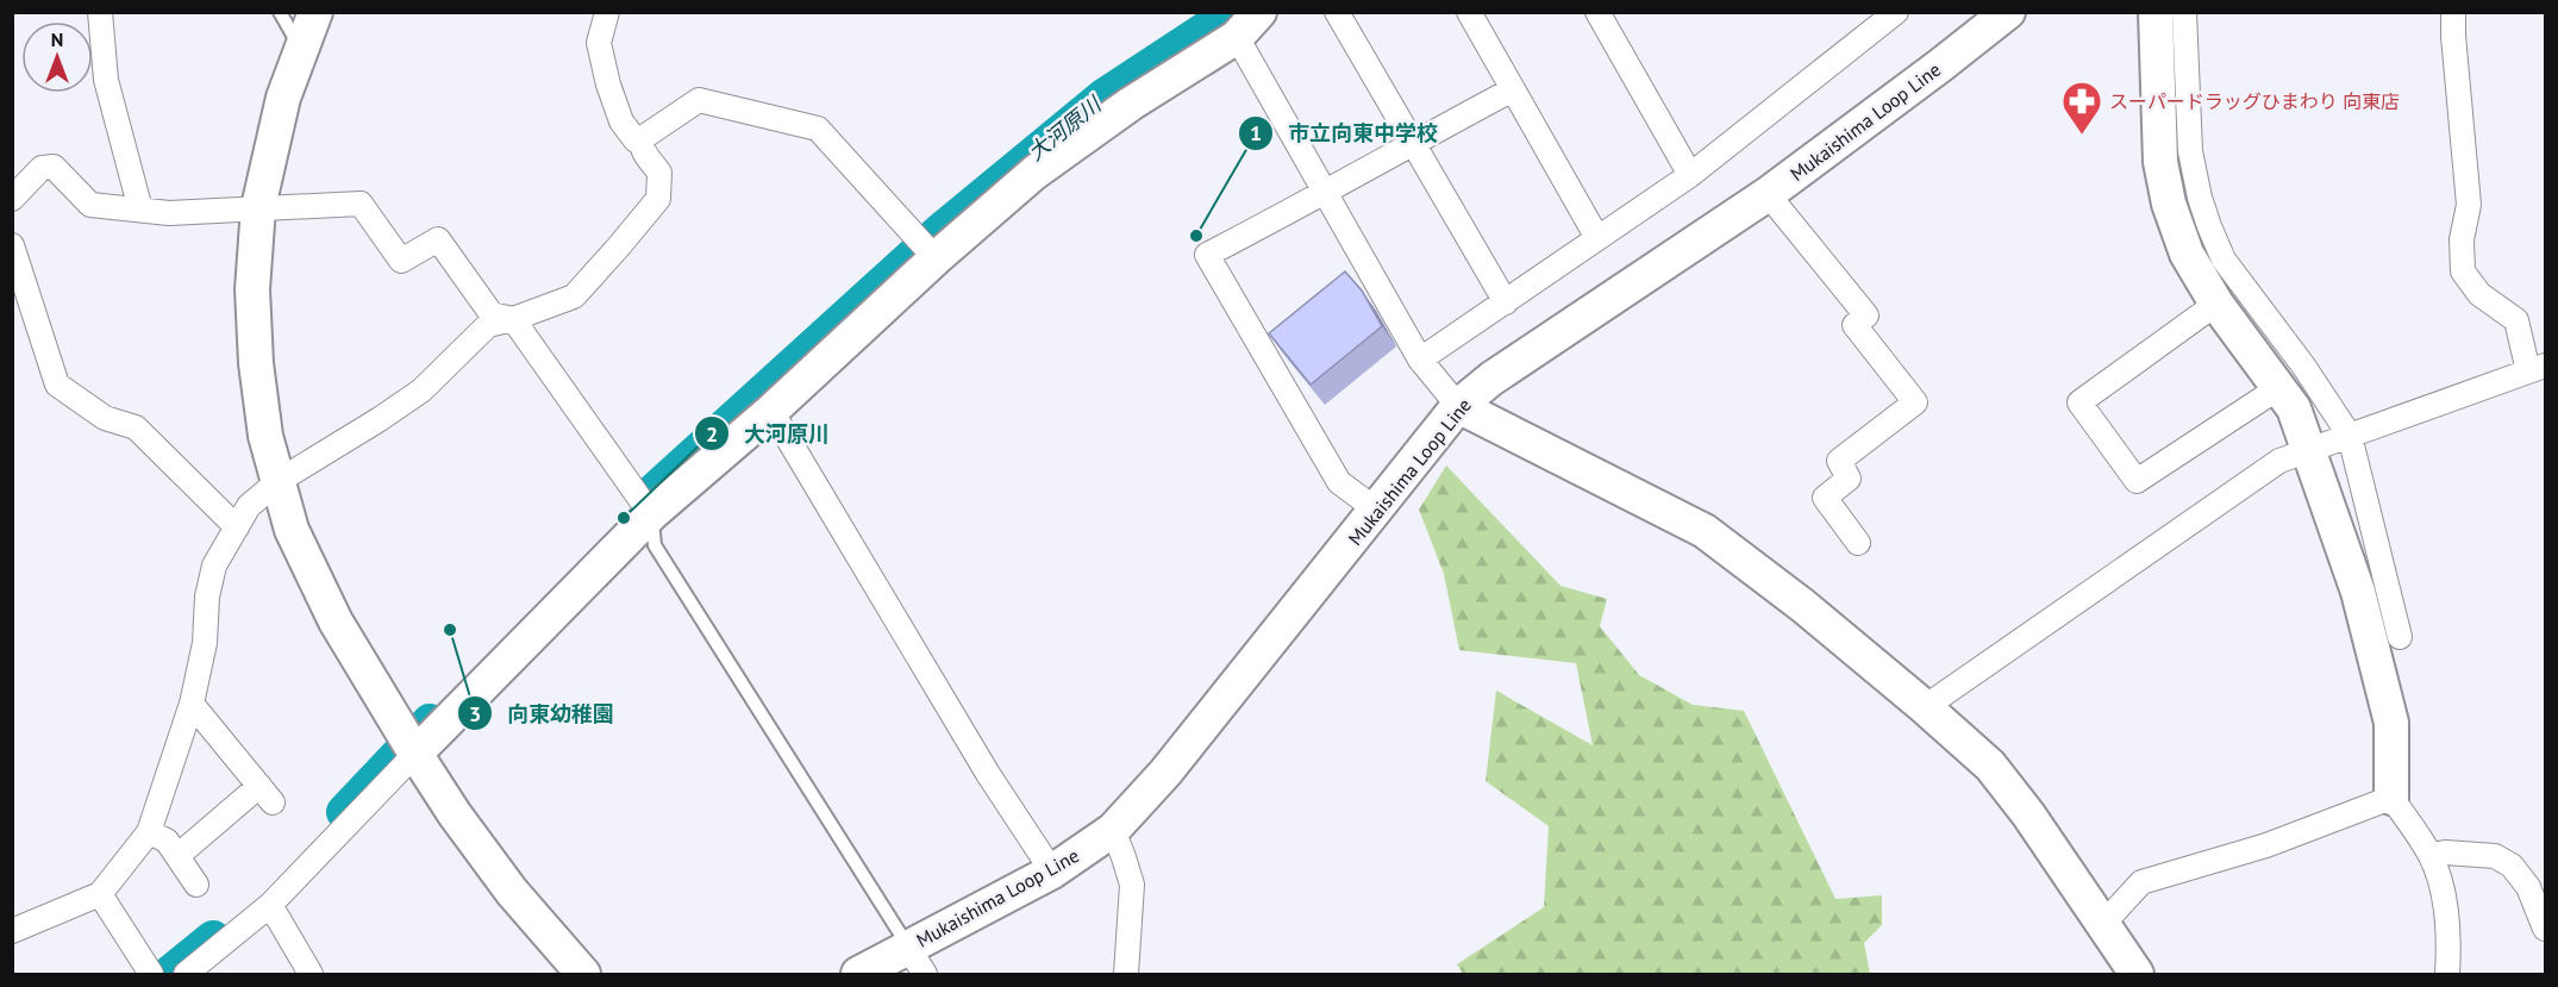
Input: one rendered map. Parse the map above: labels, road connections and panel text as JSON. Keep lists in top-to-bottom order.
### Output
{
  "streets": {
    "street": ["Mukaishima Loop Line"]
  },
  "water": ["大河原川"],
  "places": {
    "pharmacy": ["スーパードラッグひまわり 向東店"],
    "other": ["市立向東中学校", "大河原川", "向東幼稚園"]
  },
  "north": "top"
}
